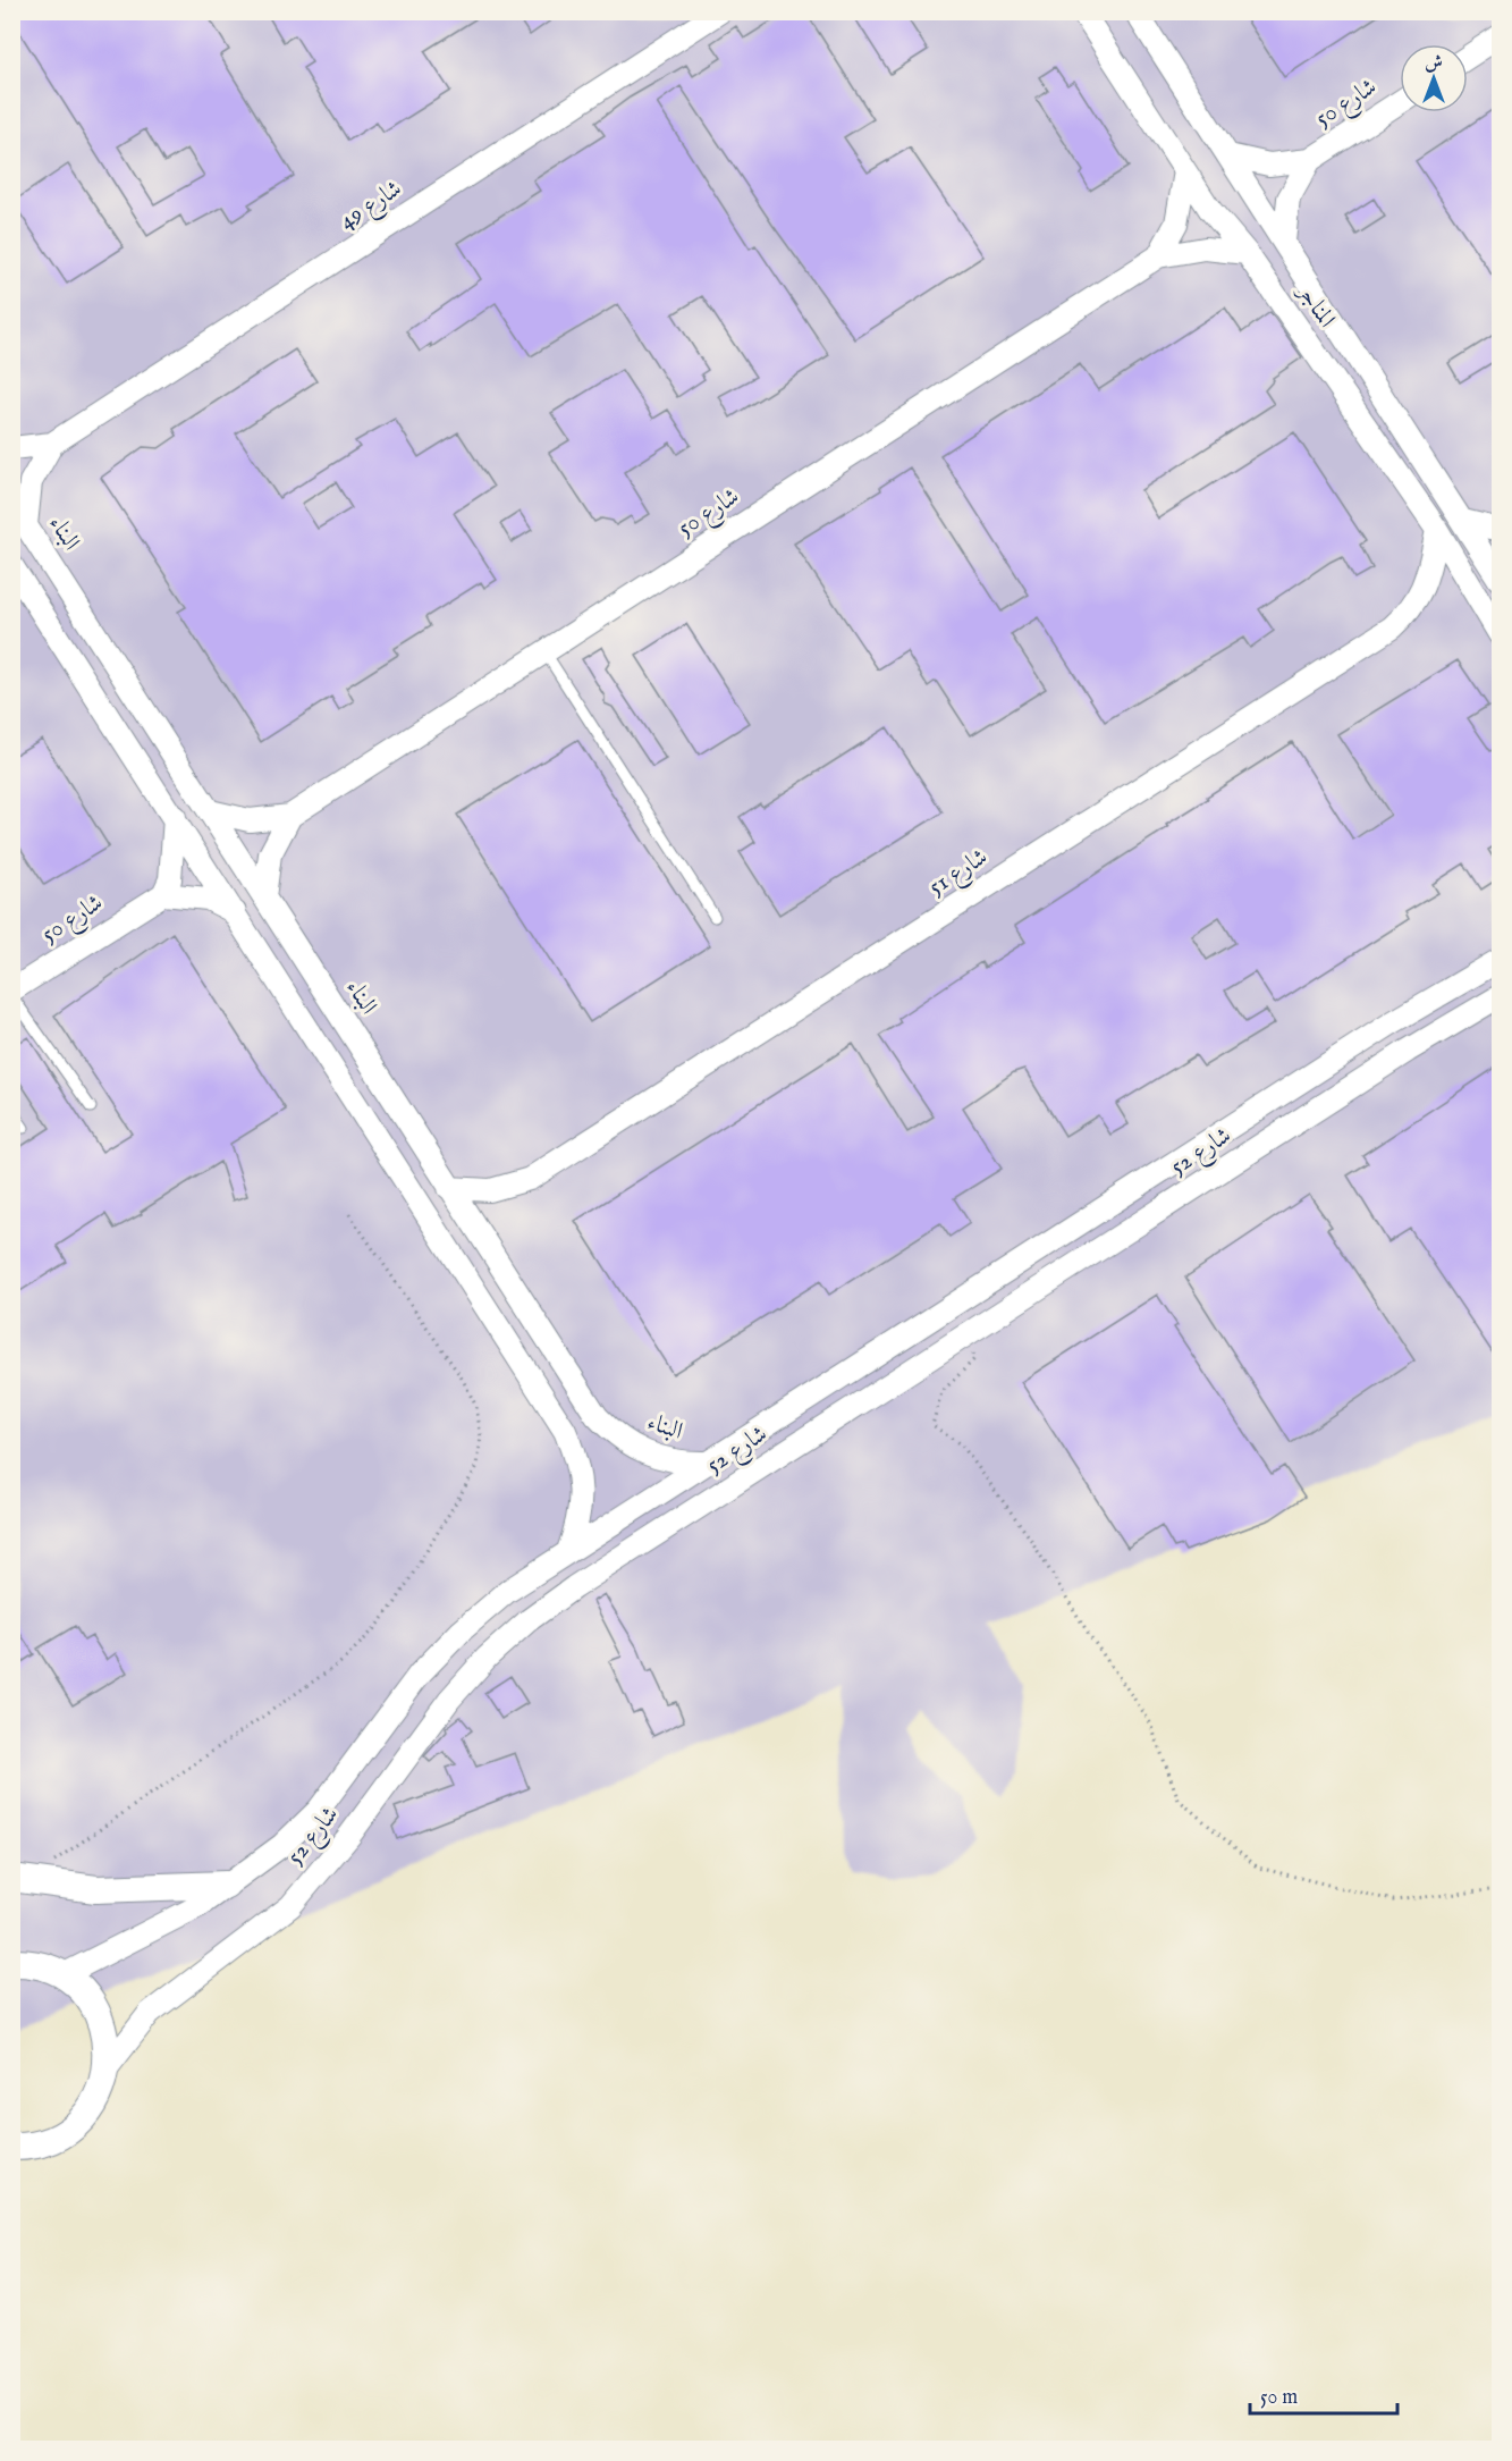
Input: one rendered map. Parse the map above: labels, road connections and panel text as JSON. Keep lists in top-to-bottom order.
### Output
{
  "streets": {
    "street": [
      "شارع 50",
      "شارع 49",
      "المناجر",
      "البناء",
      "شارع 51",
      "شارع 52"
    ]
  },
  "crossings": [
    ["شارع 50", "المناجر"],
    ["شارع 50", "البناء"],
    ["شارع 49", "البناء"],
    ["المناجر", "شارع 51"],
    ["البناء", "شارع 51"],
    ["البناء", "شارع 52"]
  ],
  "scale_bar": "50 m",
  "north": "top"
}
